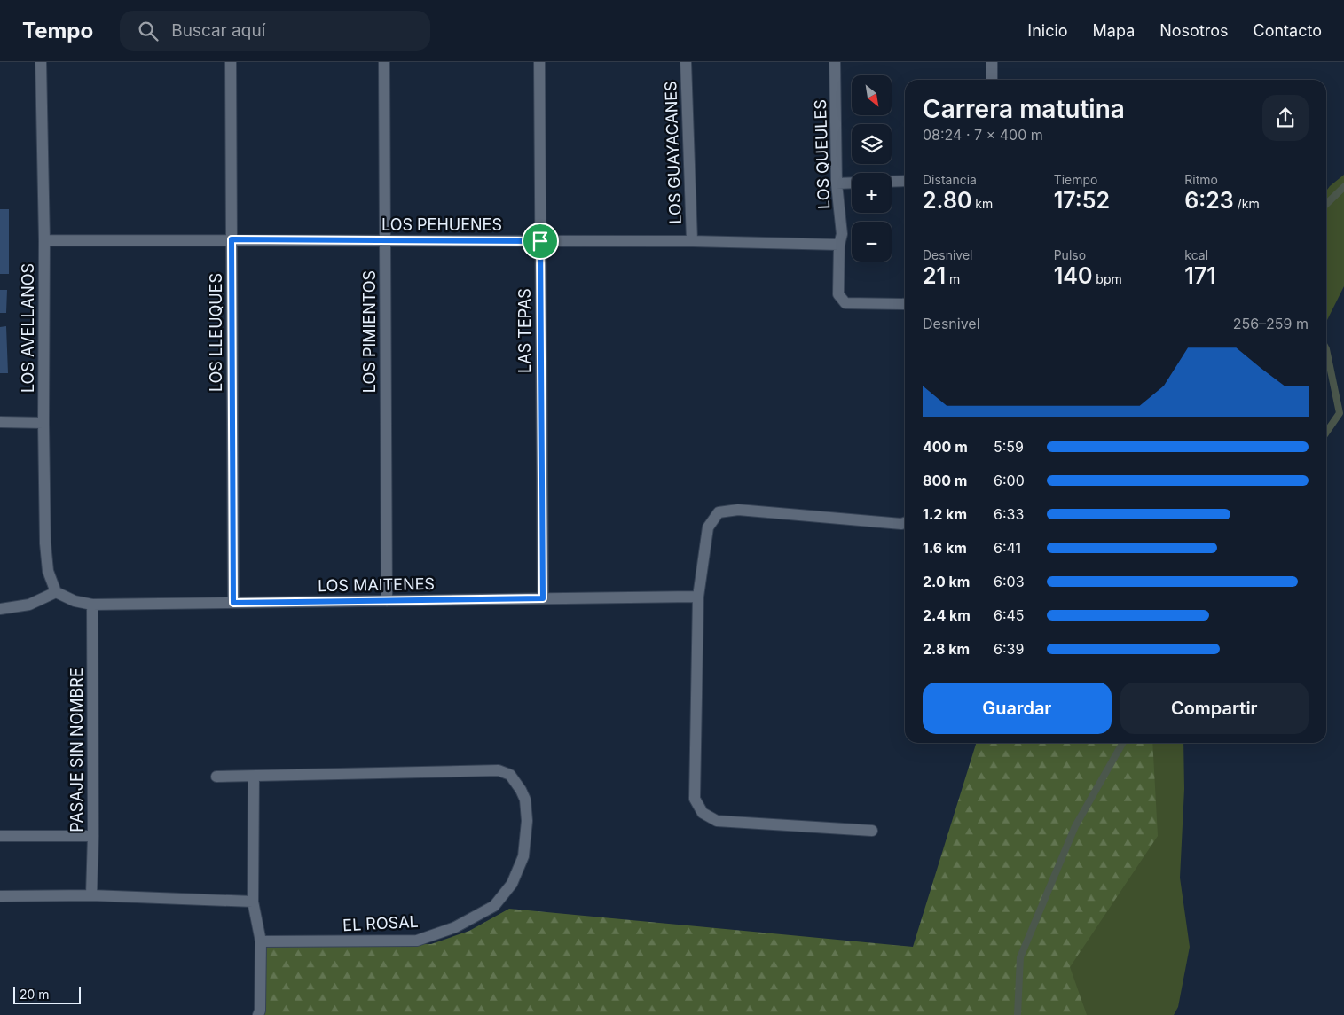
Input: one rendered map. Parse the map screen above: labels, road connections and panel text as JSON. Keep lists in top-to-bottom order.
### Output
{
  "streets": {
    "street": [
      "LOS GUAYACANES",
      "LOS QUEULES",
      "LOS PEHUENES",
      "LOS AVELLANOS",
      "LAS TEPAS",
      "LOS PIMIENTOS",
      "LOS LLEUQUES",
      "LOS MAITENES",
      "PASAJE SIN NOMBRE",
      "EL ROSAL"
    ]
  },
  "crossings": [
    ["LOS GUAYACANES", "LOS PEHUENES"],
    ["LOS QUEULES", "LOS PEHUENES"],
    ["LOS PEHUENES", "LOS AVELLANOS"],
    ["LOS PEHUENES", "LAS TEPAS"],
    ["LOS PEHUENES", "LOS PIMIENTOS"],
    ["LOS PEHUENES", "LOS LLEUQUES"],
    ["LOS AVELLANOS", "LOS MAITENES"],
    ["LAS TEPAS", "LOS MAITENES"],
    ["LOS PIMIENTOS", "LOS MAITENES"],
    ["LOS LLEUQUES", "LOS MAITENES"],
    ["LOS MAITENES", "PASAJE SIN NOMBRE"]
  ],
  "scale_bar": "20 m",
  "north": "bottom right",
  "page": {
    "header": "Tempo",
    "search": "Buscar aquí",
    "nav": [
      "Inicio",
      "Mapa",
      "Nosotros",
      "Contacto"
    ],
    "map_buttons": ["+", "−"],
    "heading": ["Carrera matutina", "08:24 · 7 × 400 m"],
    "stats": [
      ["Distancia", "2.80 km"],
      ["Tiempo", "17:52"],
      ["Ritmo", "6:23 /km"],
      ["Desnivel", "21 m"],
      ["Pulso", "140 bpm"],
      ["kcal", "171"]
    ],
    "chart": ["Desnivel", "256–259 m"],
    "list": [
      {
        "name": "400 m",
        "note": "5:59"
      },
      {
        "name": "800 m",
        "note": "6:00"
      },
      {
        "name": "1.2 km",
        "note": "6:33"
      },
      {
        "name": "1.6 km",
        "note": "6:41"
      },
      {
        "name": "2.0 km",
        "note": "6:03"
      },
      {
        "name": "2.4 km",
        "note": "6:45"
      },
      {
        "name": "2.8 km",
        "note": "6:39"
      }
    ],
    "buttons": ["Guardar", "Compartir"],
    "scale": "20 m"
  }
}
